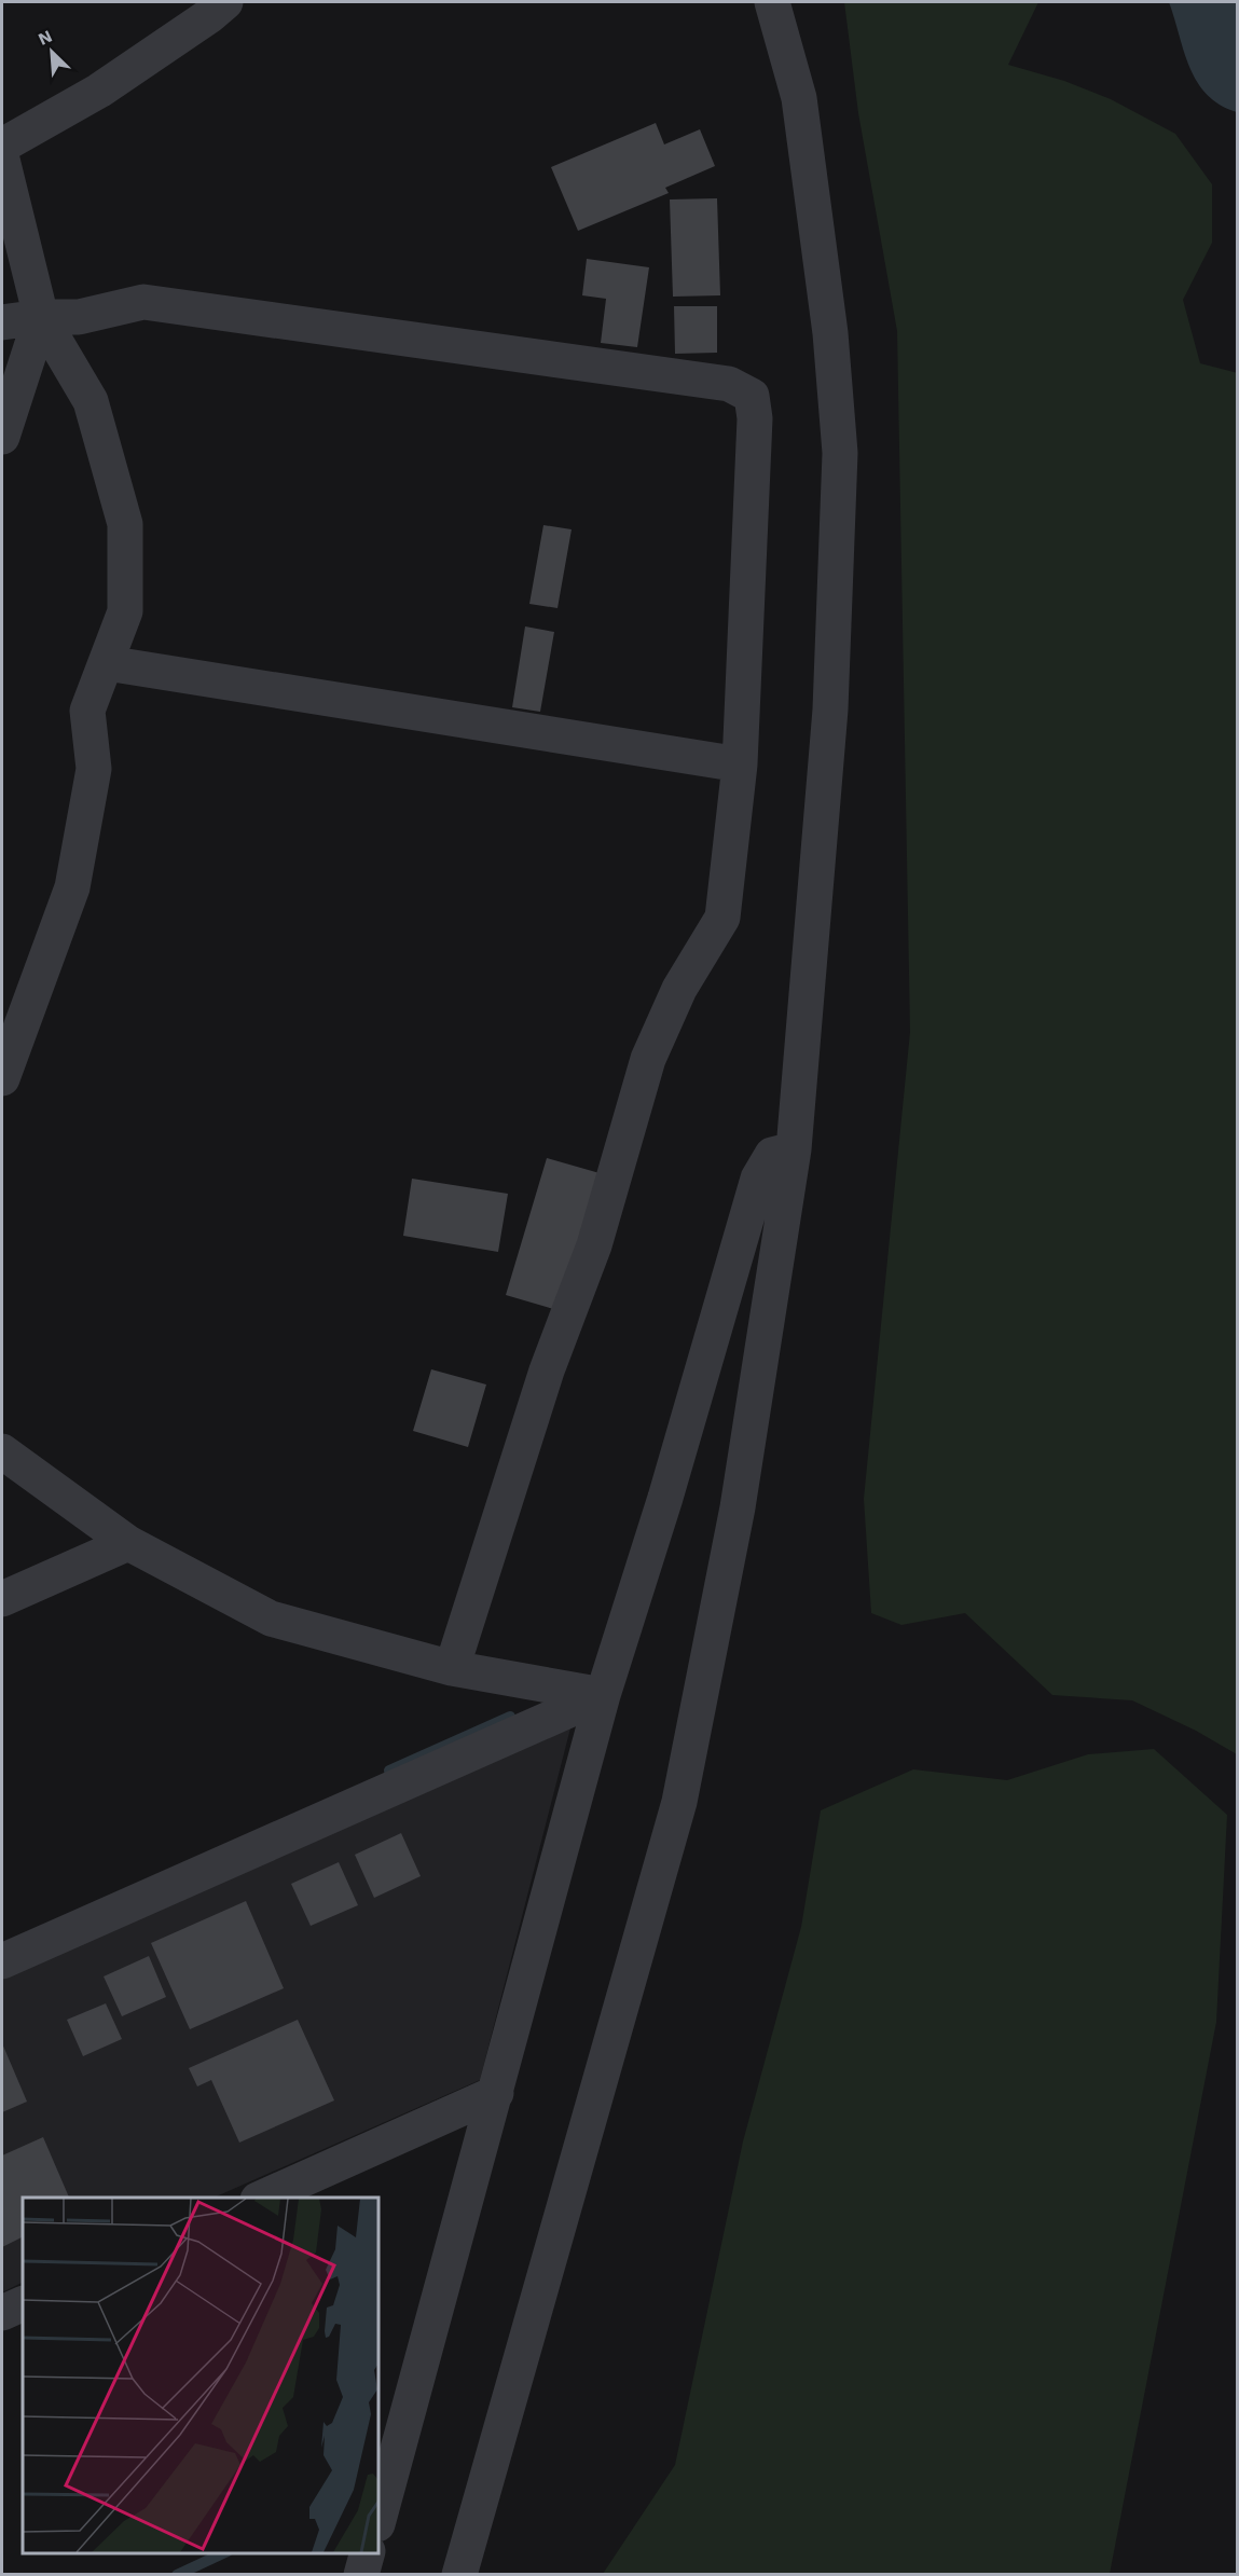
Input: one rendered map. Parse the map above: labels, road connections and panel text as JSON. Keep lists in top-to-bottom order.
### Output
{
  "north": "top left"
}
